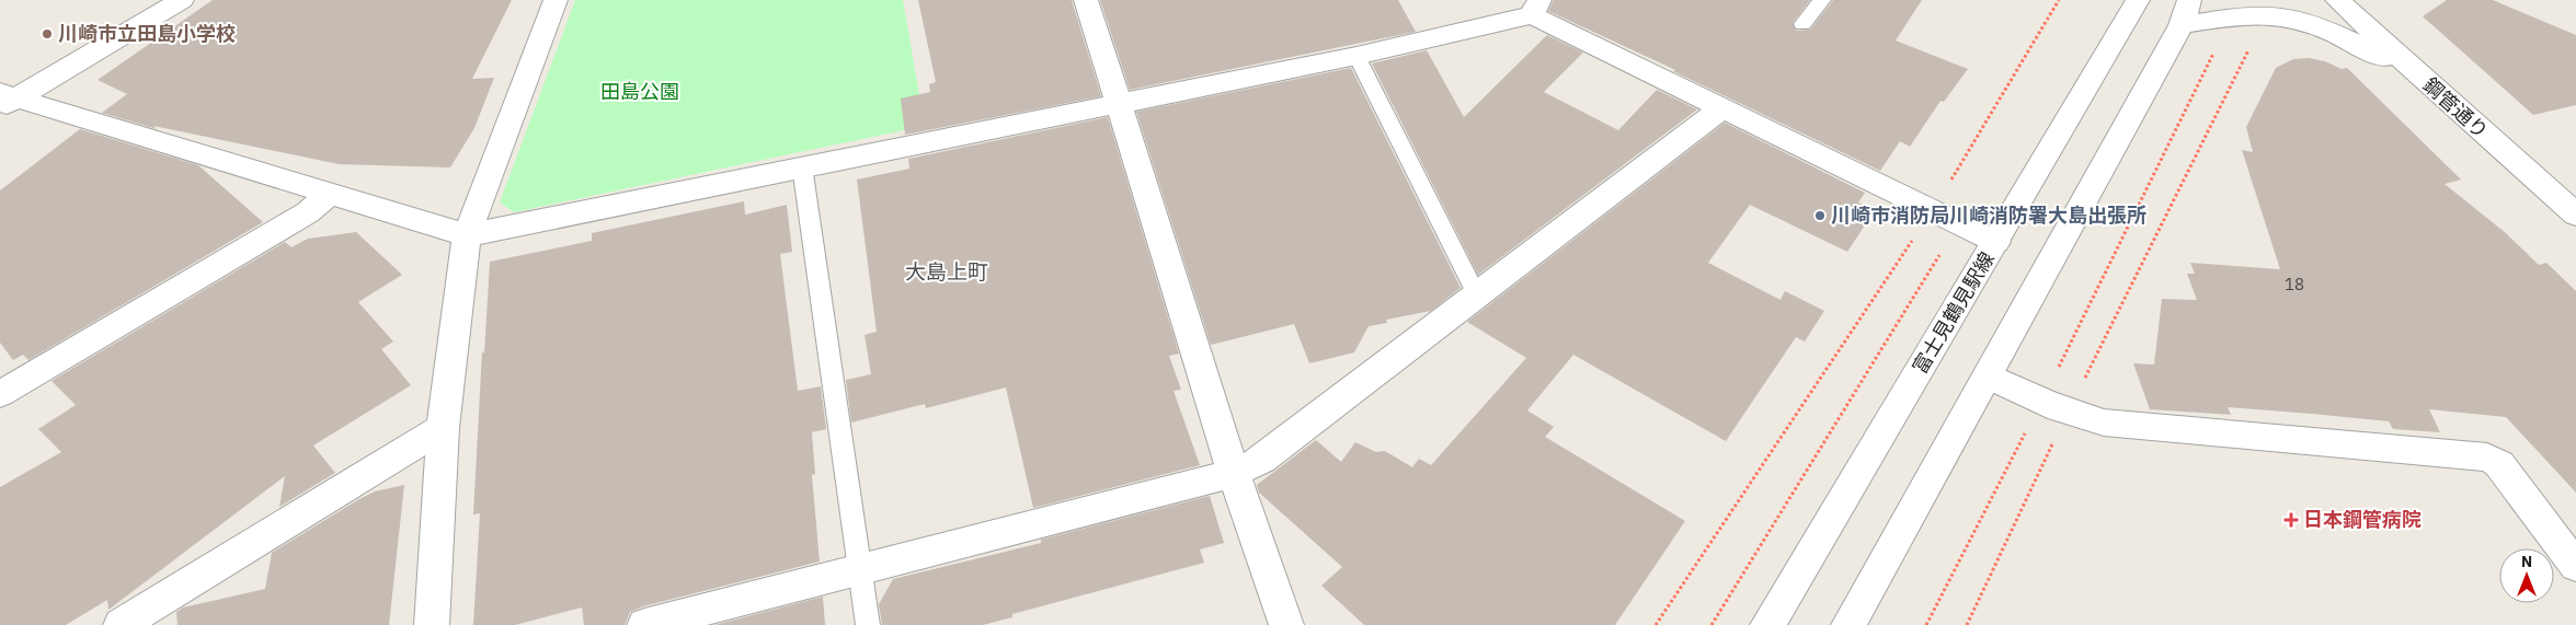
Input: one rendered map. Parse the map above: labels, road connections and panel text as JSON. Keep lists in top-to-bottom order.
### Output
{
  "streets": {
    "street": ["鋼管通り", "富士見鶴見駅線"]
  },
  "districts": ["大島上町"],
  "parks": ["田島公園"],
  "places": {
    "other": ["川崎市立田島小学校", "川崎市消防局川崎消防署大島出張所"],
    "health": ["日本鋼管病院"]
  },
  "house_numbers": ["18"],
  "north": "top"
}
